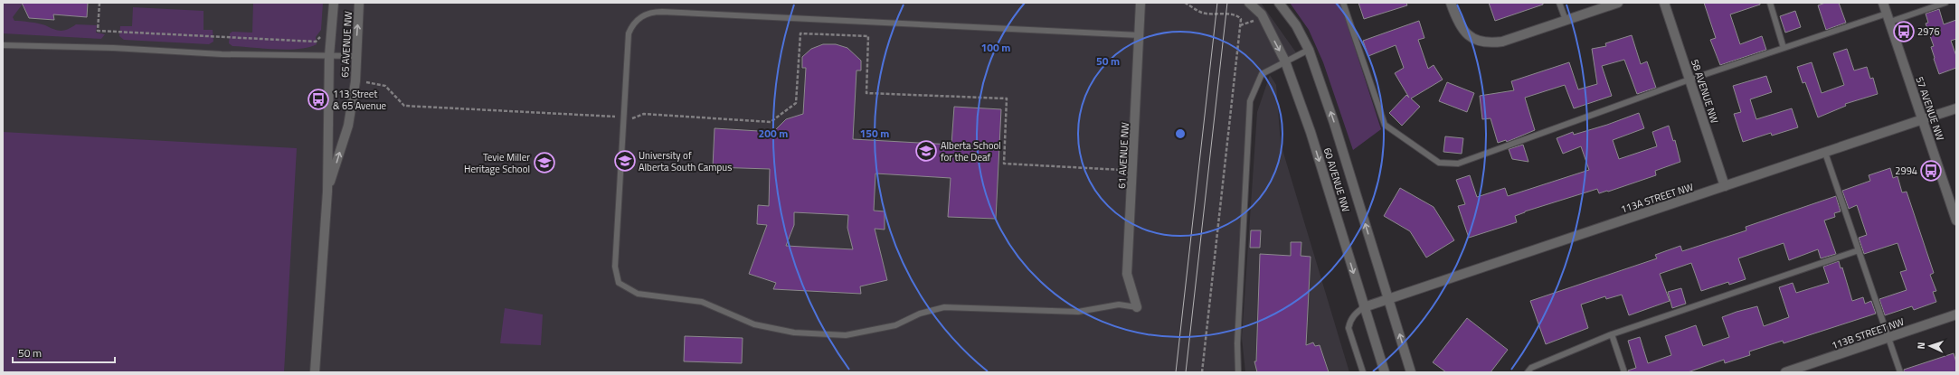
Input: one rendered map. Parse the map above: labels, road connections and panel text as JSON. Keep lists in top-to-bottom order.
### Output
{
  "streets": {
    "street": [
      "65 AVENUE NW",
      "58 AVENUE NW",
      "57 AVENUE NW",
      "61 AVENUE NW",
      "60 AVENUE NW",
      "113A STREET NW",
      "113B STREET NW"
    ]
  },
  "crossings": [
    ["58 AVENUE NW", "113A STREET NW"],
    ["57 AVENUE NW", "113A STREET NW"],
    ["60 AVENUE NW", "113A STREET NW"]
  ],
  "places": {
    "bus stop": ["2976", "113 Street & 65 Avenue", "2994"],
    "school or university": ["Alberta School for the Deaf", "University of Alberta South Campus", "Tevie Miller Heritage School"]
  },
  "scale_bar": "50 m",
  "north": "left",
  "rings": [
    "100 m",
    "50 m",
    "150 m",
    "200 m"
  ]
}
